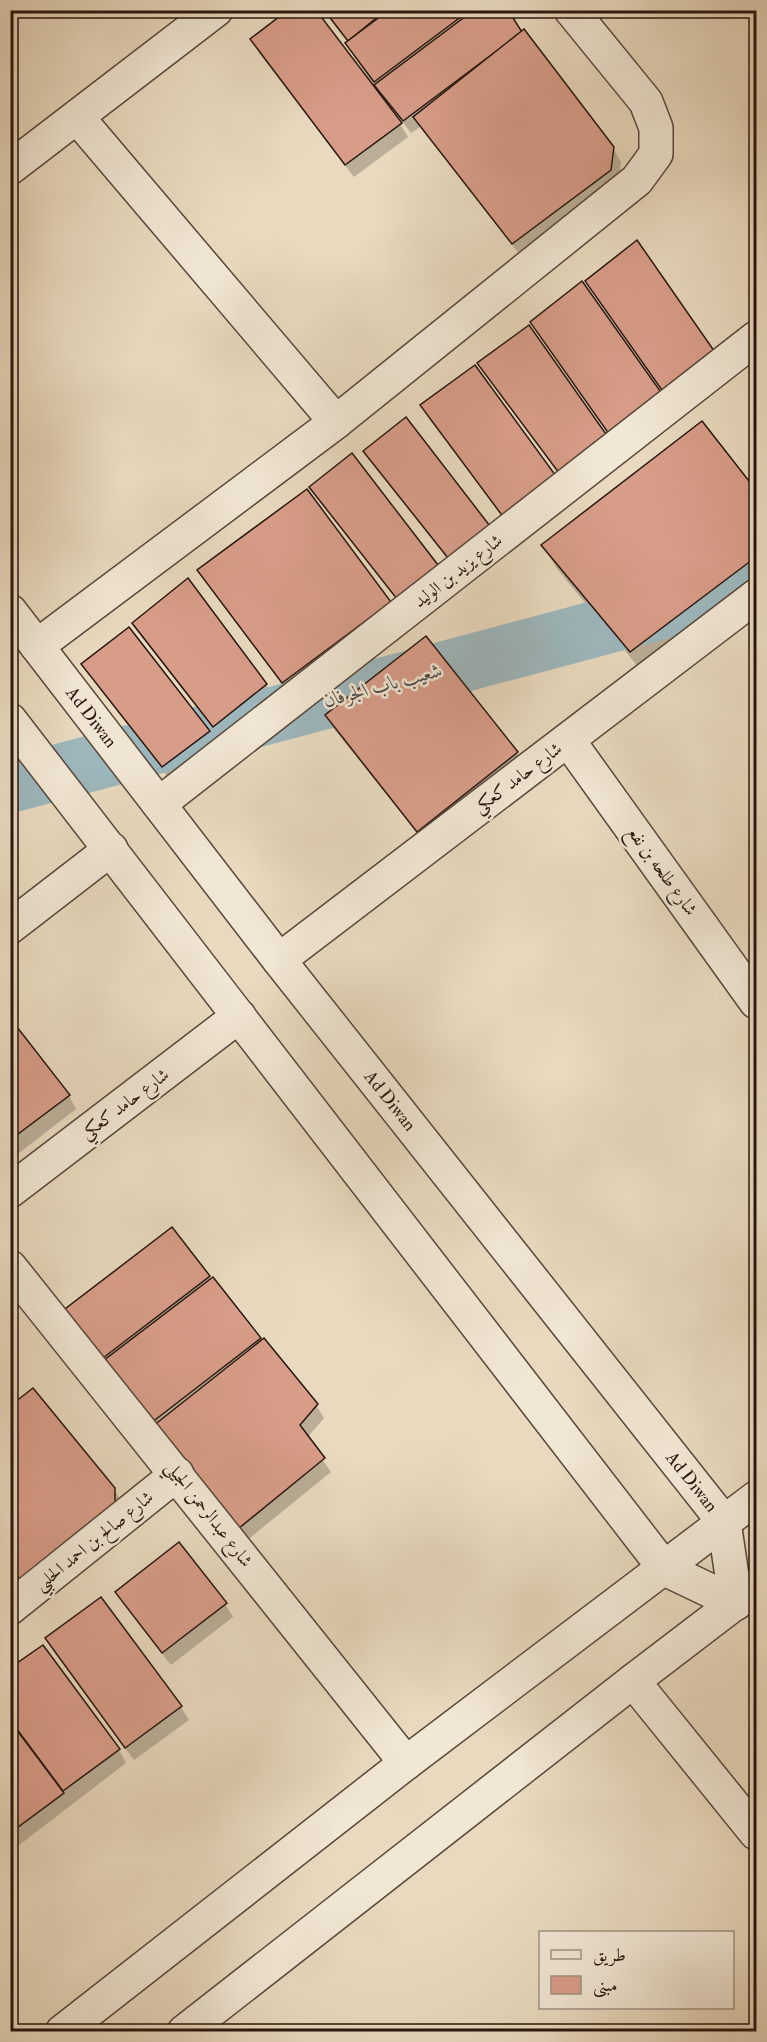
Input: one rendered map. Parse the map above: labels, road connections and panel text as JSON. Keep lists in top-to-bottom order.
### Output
{
  "streets": {
    "street": [
      "شارع يزيد بن الوليد",
      "Ad Diwan",
      "شارع حامد كعكي",
      "شارع طلحه بن نفع",
      "شارع عبدالرحمن الجيلي",
      "شارع صالح بن احمد الحلبي"
    ]
  },
  "crossings": [
    ["شارع يزيد بن الوليد", "Ad Diwan"],
    ["Ad Diwan", "شارع حامد كعكي"],
    ["شارع حامد كعكي", "شارع طلحه بن نفع"],
    ["شارع عبدالرحمن الجيلي", "شارع صالح بن احمد الحلبي"]
  ],
  "water": ["شعيب باب الجرفان"],
  "legend": ["طريق", "مبنى"]
}
